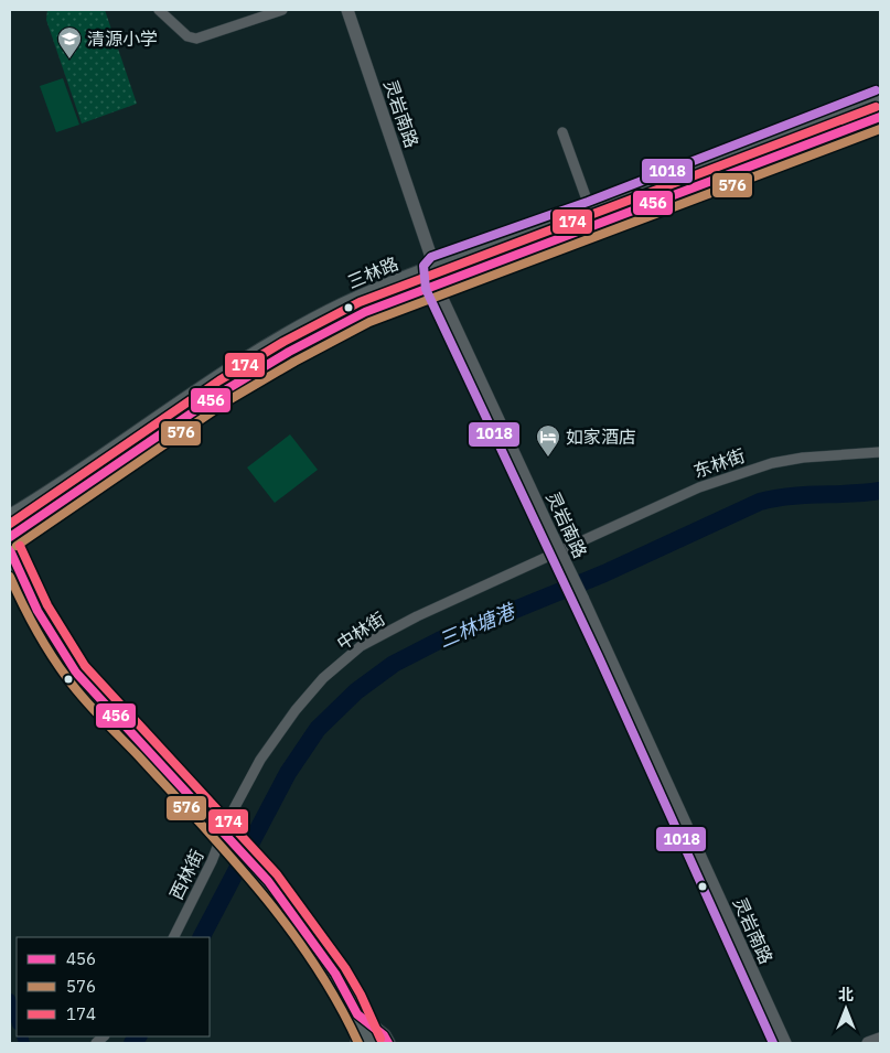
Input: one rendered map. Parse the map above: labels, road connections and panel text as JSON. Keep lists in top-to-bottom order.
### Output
{
  "streets": {
    "main road": ["三林路"],
    "street": [
      "灵岩南路",
      "东林街",
      "中林街",
      "西林街"
    ]
  },
  "crossings": [
    ["灵岩南路", "三林路"],
    ["东林街", "中林街"],
    ["中林街", "西林街"]
  ],
  "water": ["三林塘港"],
  "places": {
    "school or university": ["清源小学"],
    "hotel": ["如家酒店"]
  },
  "lines": [
    "transit line 1018",
    "transit line 174",
    "transit line 456",
    "transit line 576"
  ],
  "legend": ["456", "576", "174"],
  "north": "top"
}
